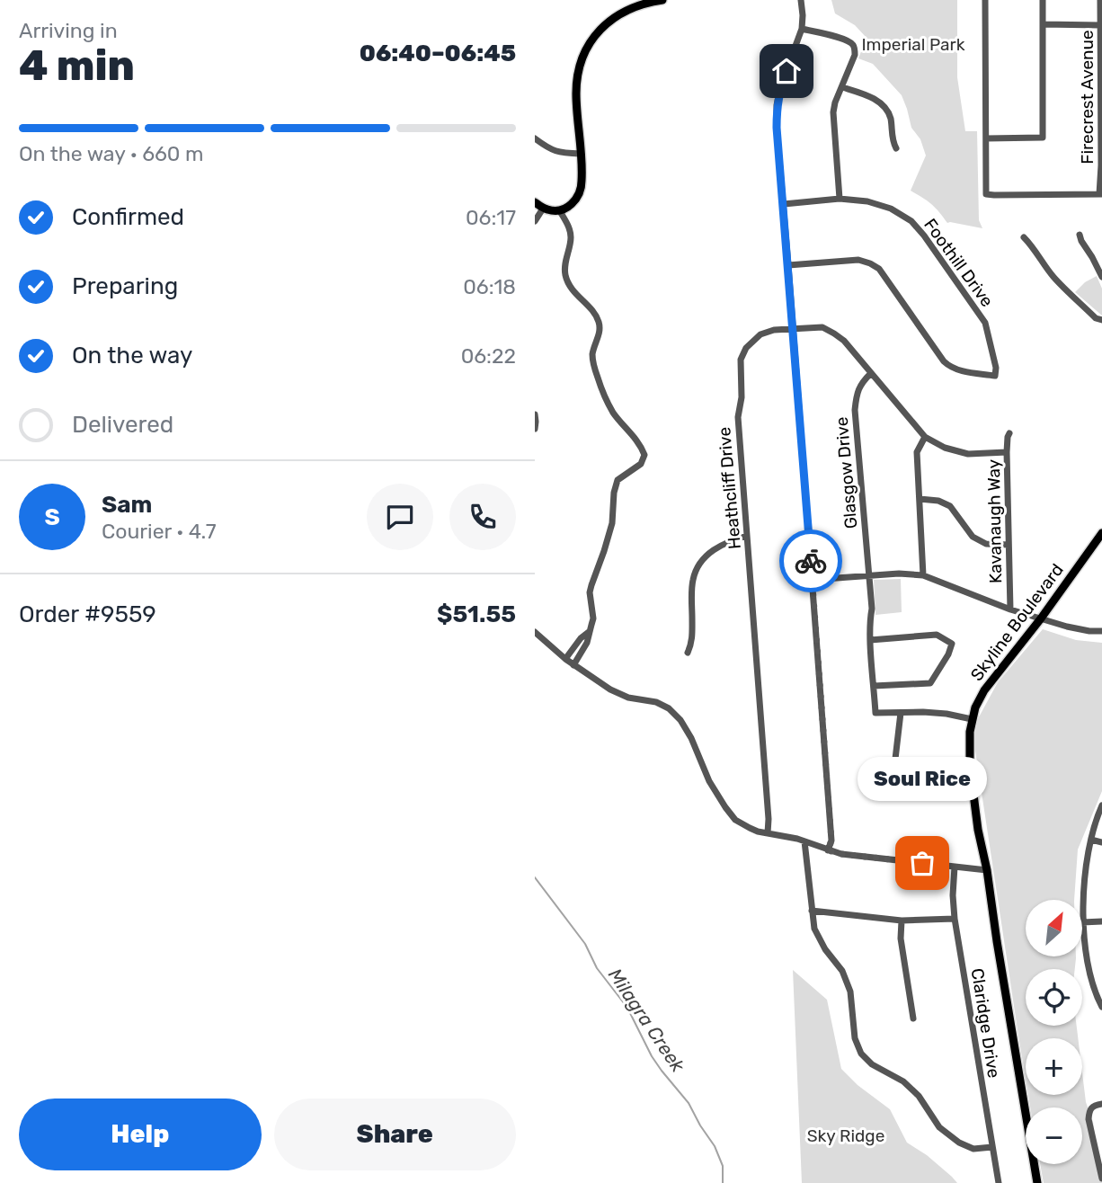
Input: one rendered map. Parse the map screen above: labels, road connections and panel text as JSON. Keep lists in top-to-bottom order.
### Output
{
  "streets": {
    "main road": ["Skyline Boulevard"],
    "street": [
      "Firecrest Avenue",
      "Foothill Drive",
      "Glasgow Drive",
      "Heathcliff Drive",
      "Kavanaugh Way",
      "Claridge Drive"
    ]
  },
  "crossings": [
    ["Glasgow Drive", "Heathcliff Drive"],
    ["Heathcliff Drive", "Kavanaugh Way"]
  ],
  "water": ["Milagra Creek"],
  "parks": ["Imperial Park", "Sky Ridge"],
  "places": ["Soul Rice"],
  "north": "top right",
  "page": {
    "heading": ["4 min", "Arriving in", "06:40–06:45"],
    "panel": [
      "Sam",
      "Courier · 4.7",
      "Order #9559",
      "$51.55"
    ],
    "bar": "On the way · 660 m",
    "list": [
      ["Confirmed", "06:17"],
      ["Preparing", "06:18"],
      ["On the way", "06:22"],
      "Delivered"
    ],
    "round": "S",
    "bubble": "Soul Rice",
    "map_buttons": ["+", "−"],
    "buttons": ["Help", "Share"]
  }
}
